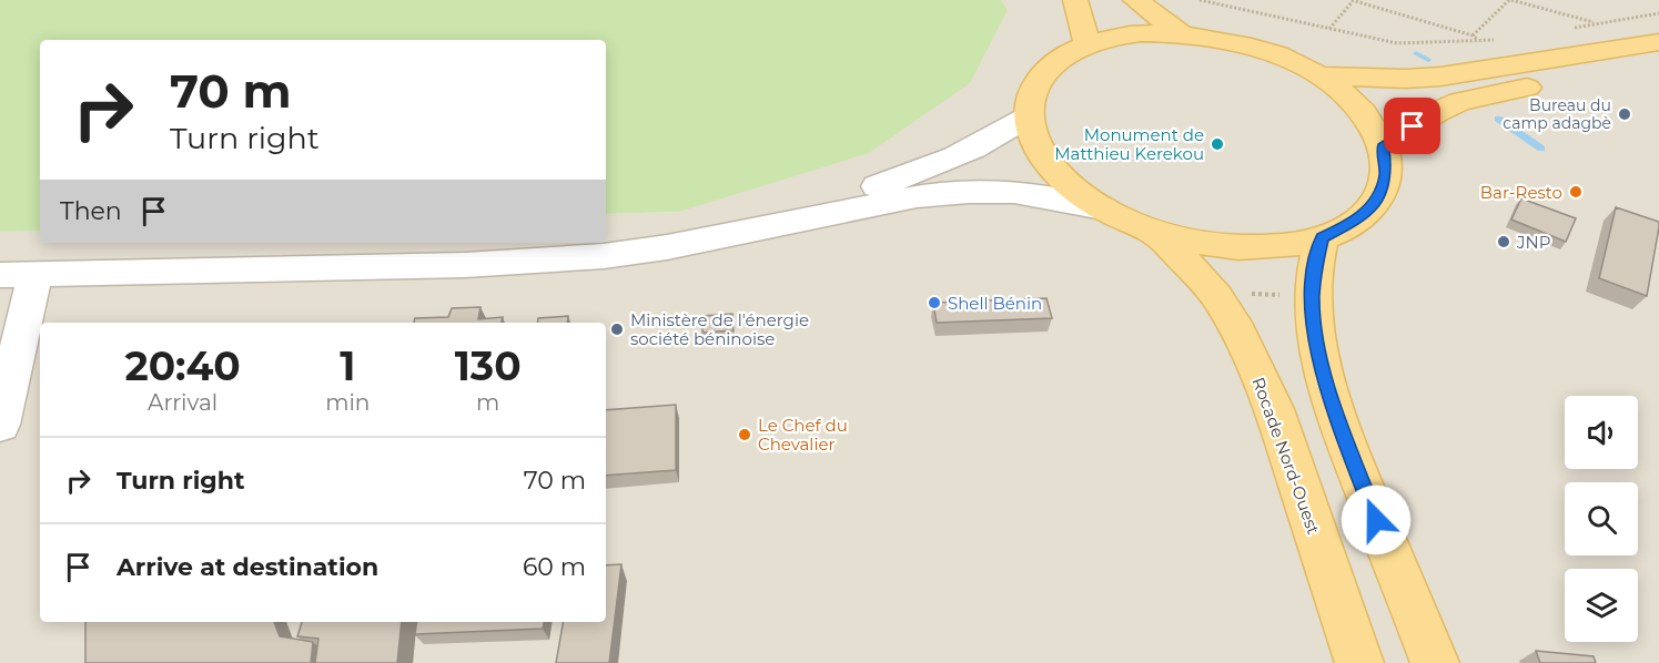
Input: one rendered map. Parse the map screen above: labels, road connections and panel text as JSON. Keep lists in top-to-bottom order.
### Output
{
  "streets": {
    "main road": ["Rocade Nord-Ouest"]
  },
  "places": [
    "Bureau du camp adagbè",
    "Monument de Matthieu Kerekou",
    "Bar-Resto",
    "JNP",
    "Shell Bénin",
    "Ministère de l'énergie société béninoise",
    "Le Chef du Chevalier"
  ],
  "page": {
    "turn": ["70 m", "Turn right"],
    "then": "Then",
    "eta": [
      "20:40",
      "Arrival",
      "1",
      "min",
      "130",
      "m"
    ],
    "list": [
      {
        "name": "Turn right",
        "value": "70 m"
      },
      {
        "name": "Arrive at destination",
        "value": "60 m"
      }
    ]
  }
}
